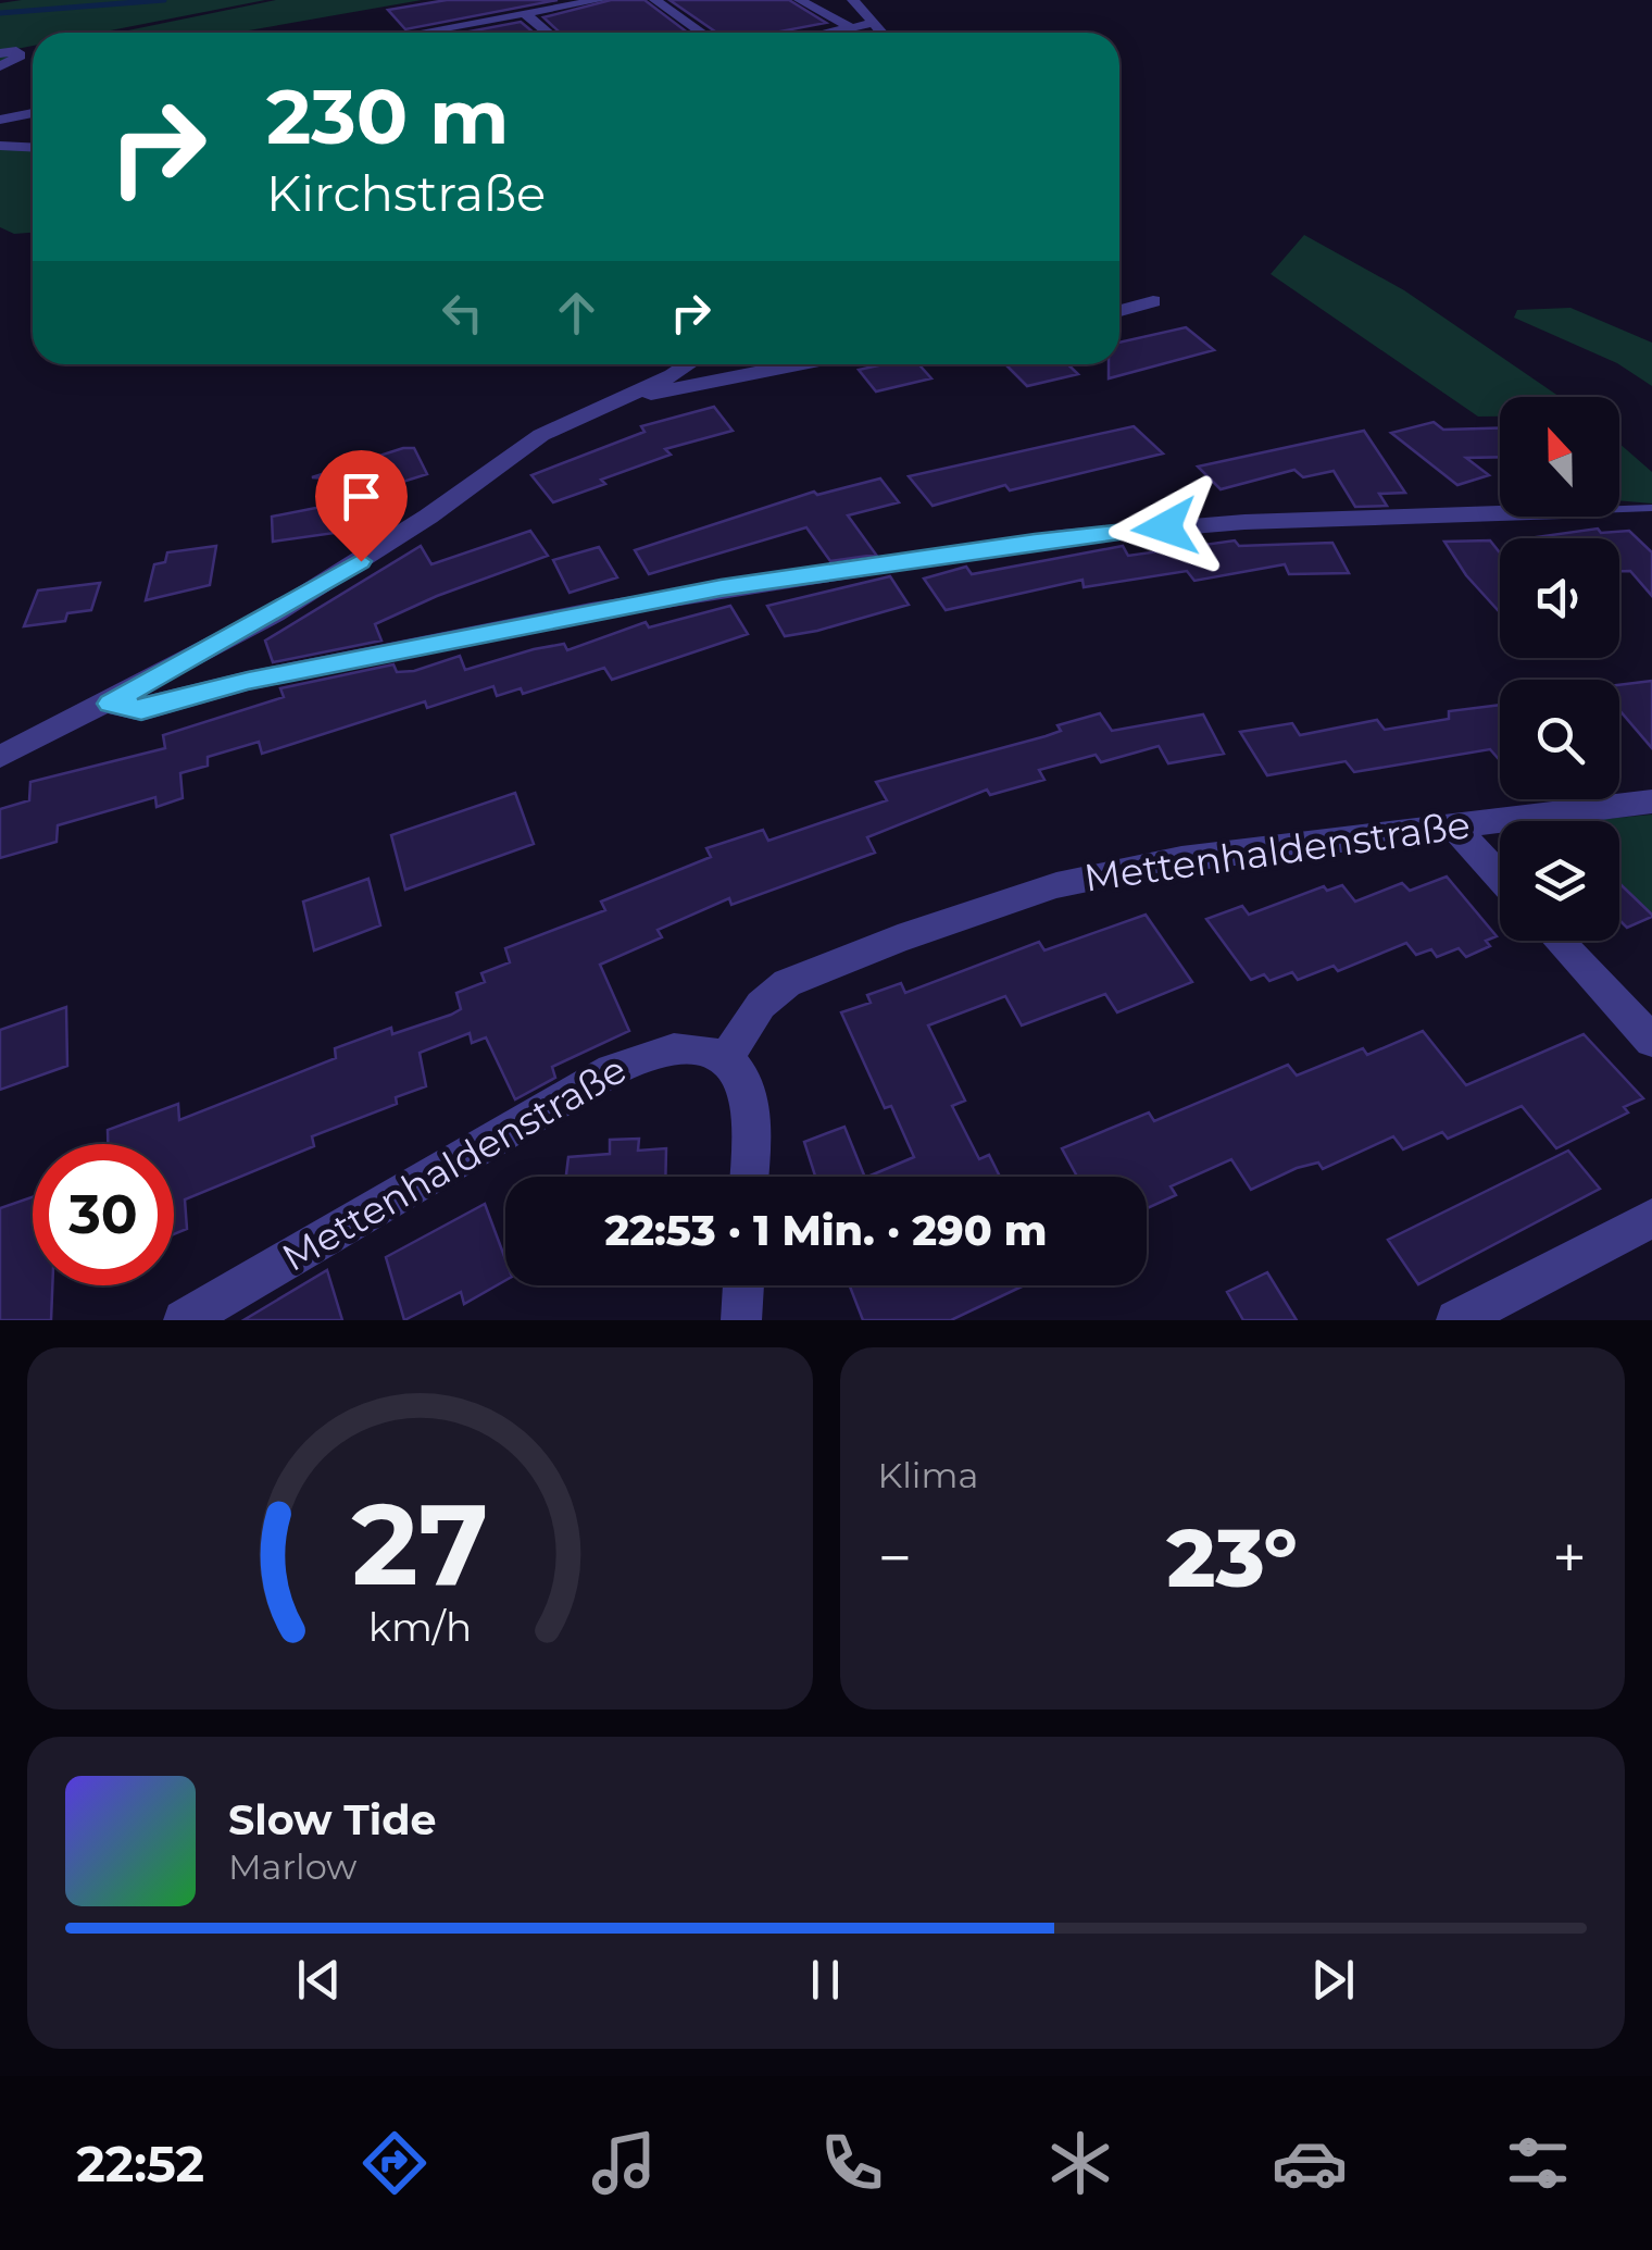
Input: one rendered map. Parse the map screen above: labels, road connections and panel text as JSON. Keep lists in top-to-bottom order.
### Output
{
  "streets": {
    "street": ["Mettenhaldenstraße"]
  },
  "north": "top",
  "page": {
    "turn": ["230 m", "Kirchstraße"],
    "limit": "30",
    "trip": "22:53 · 1 Min. · 290 m",
    "tile": "Klima",
    "heat": ["−", "23°", "+"],
    "song": ["Slow Tide", "Marlow"],
    "tabs": "22:52",
    "gauge": ["27", "km/h"]
  }
}
